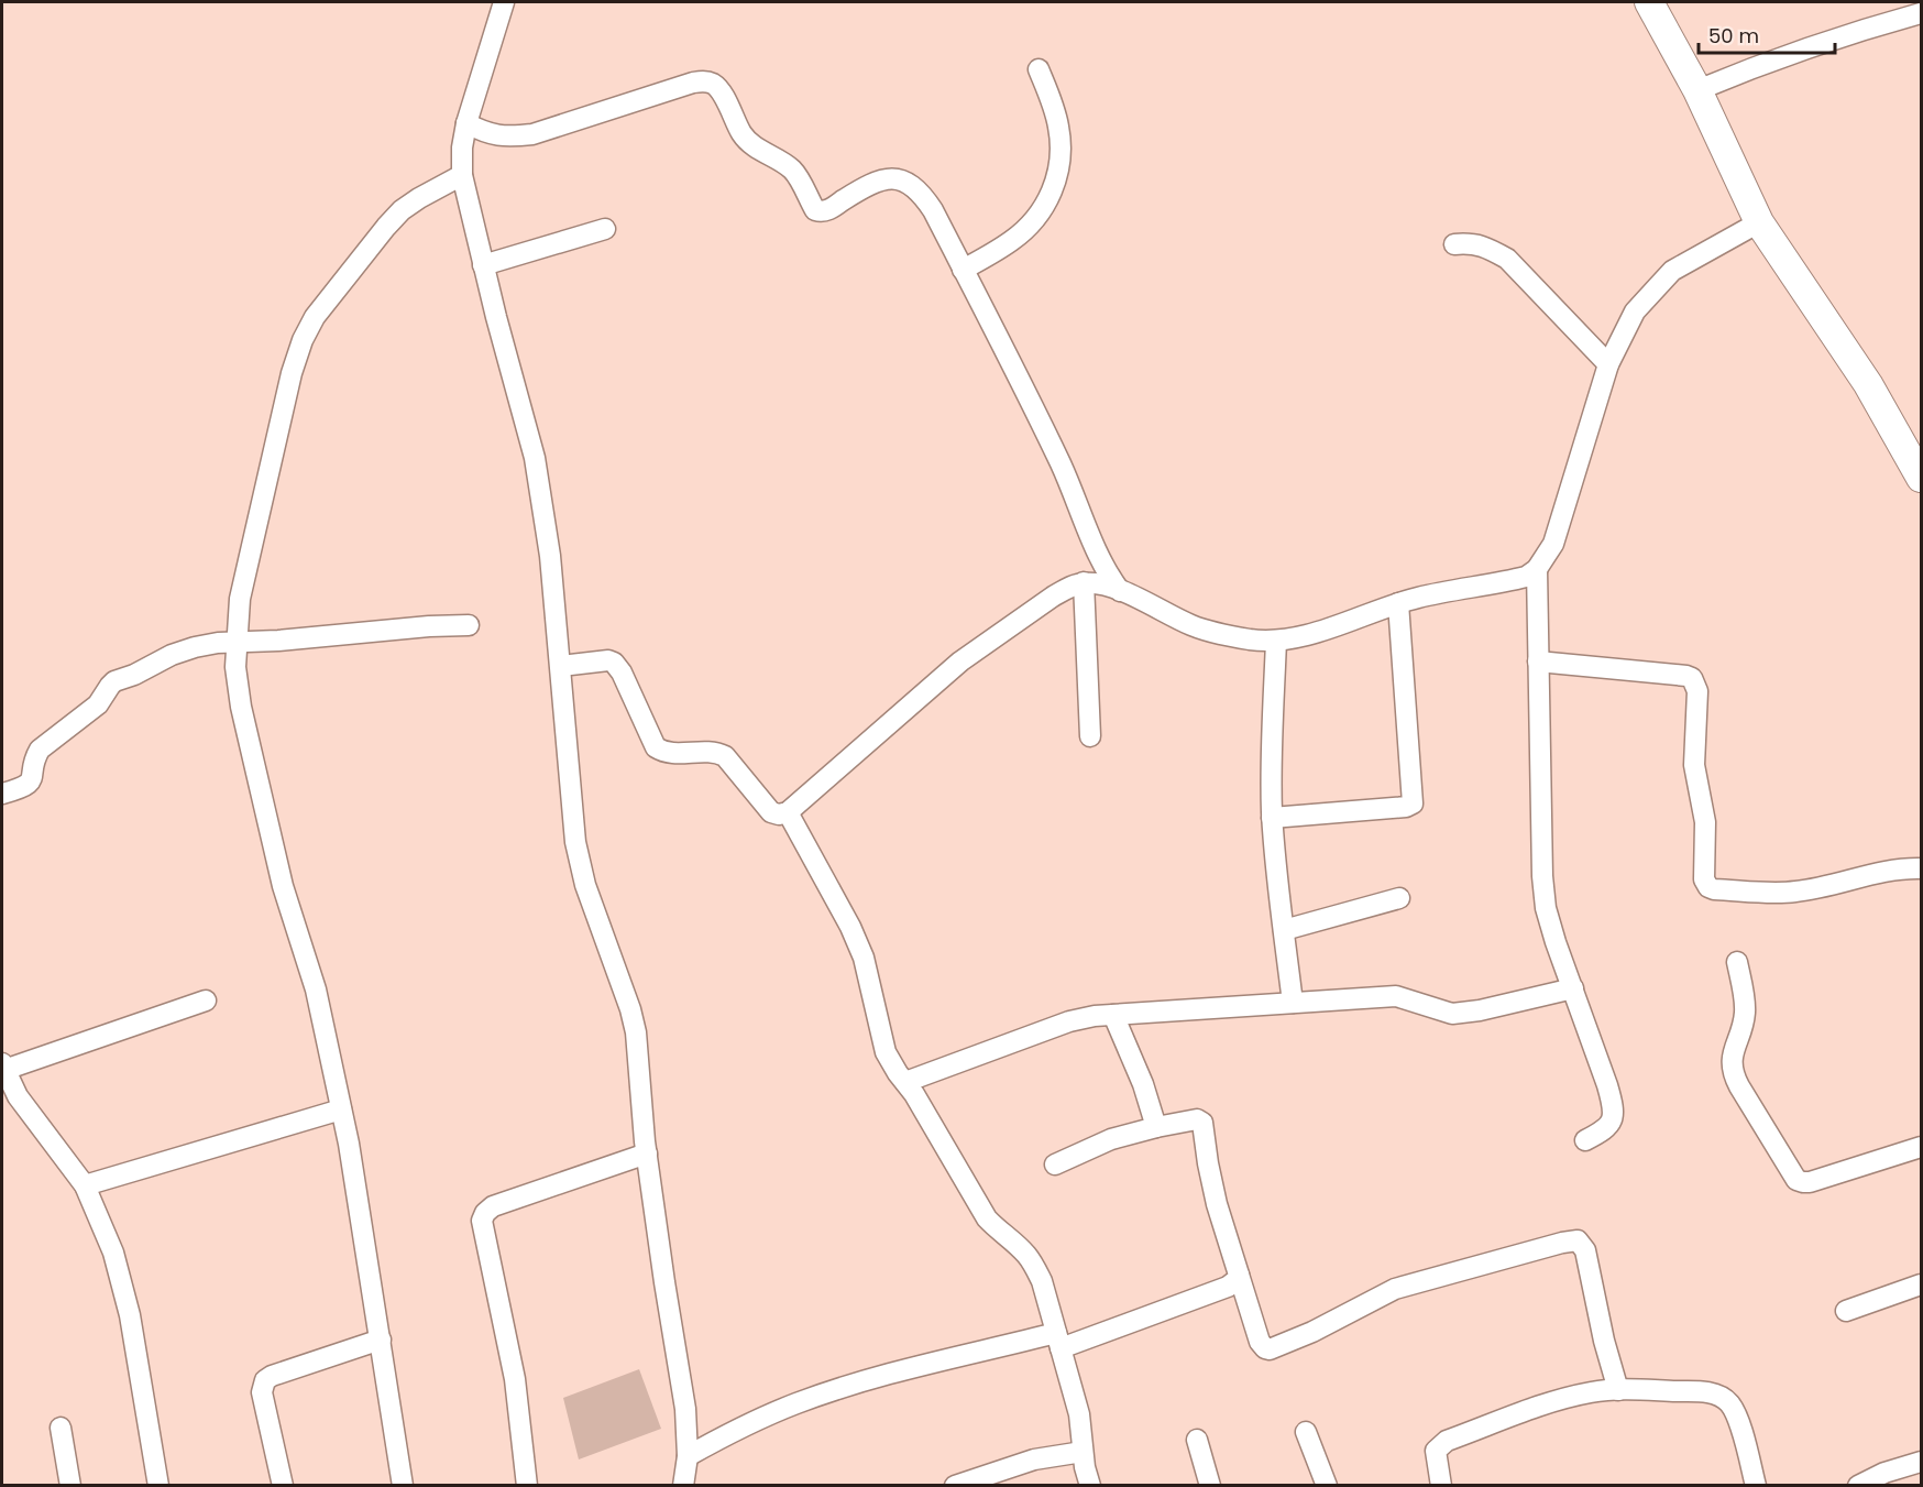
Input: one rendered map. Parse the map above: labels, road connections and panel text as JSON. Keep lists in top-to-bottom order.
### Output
{
  "scale_bar": "50 m"
}
